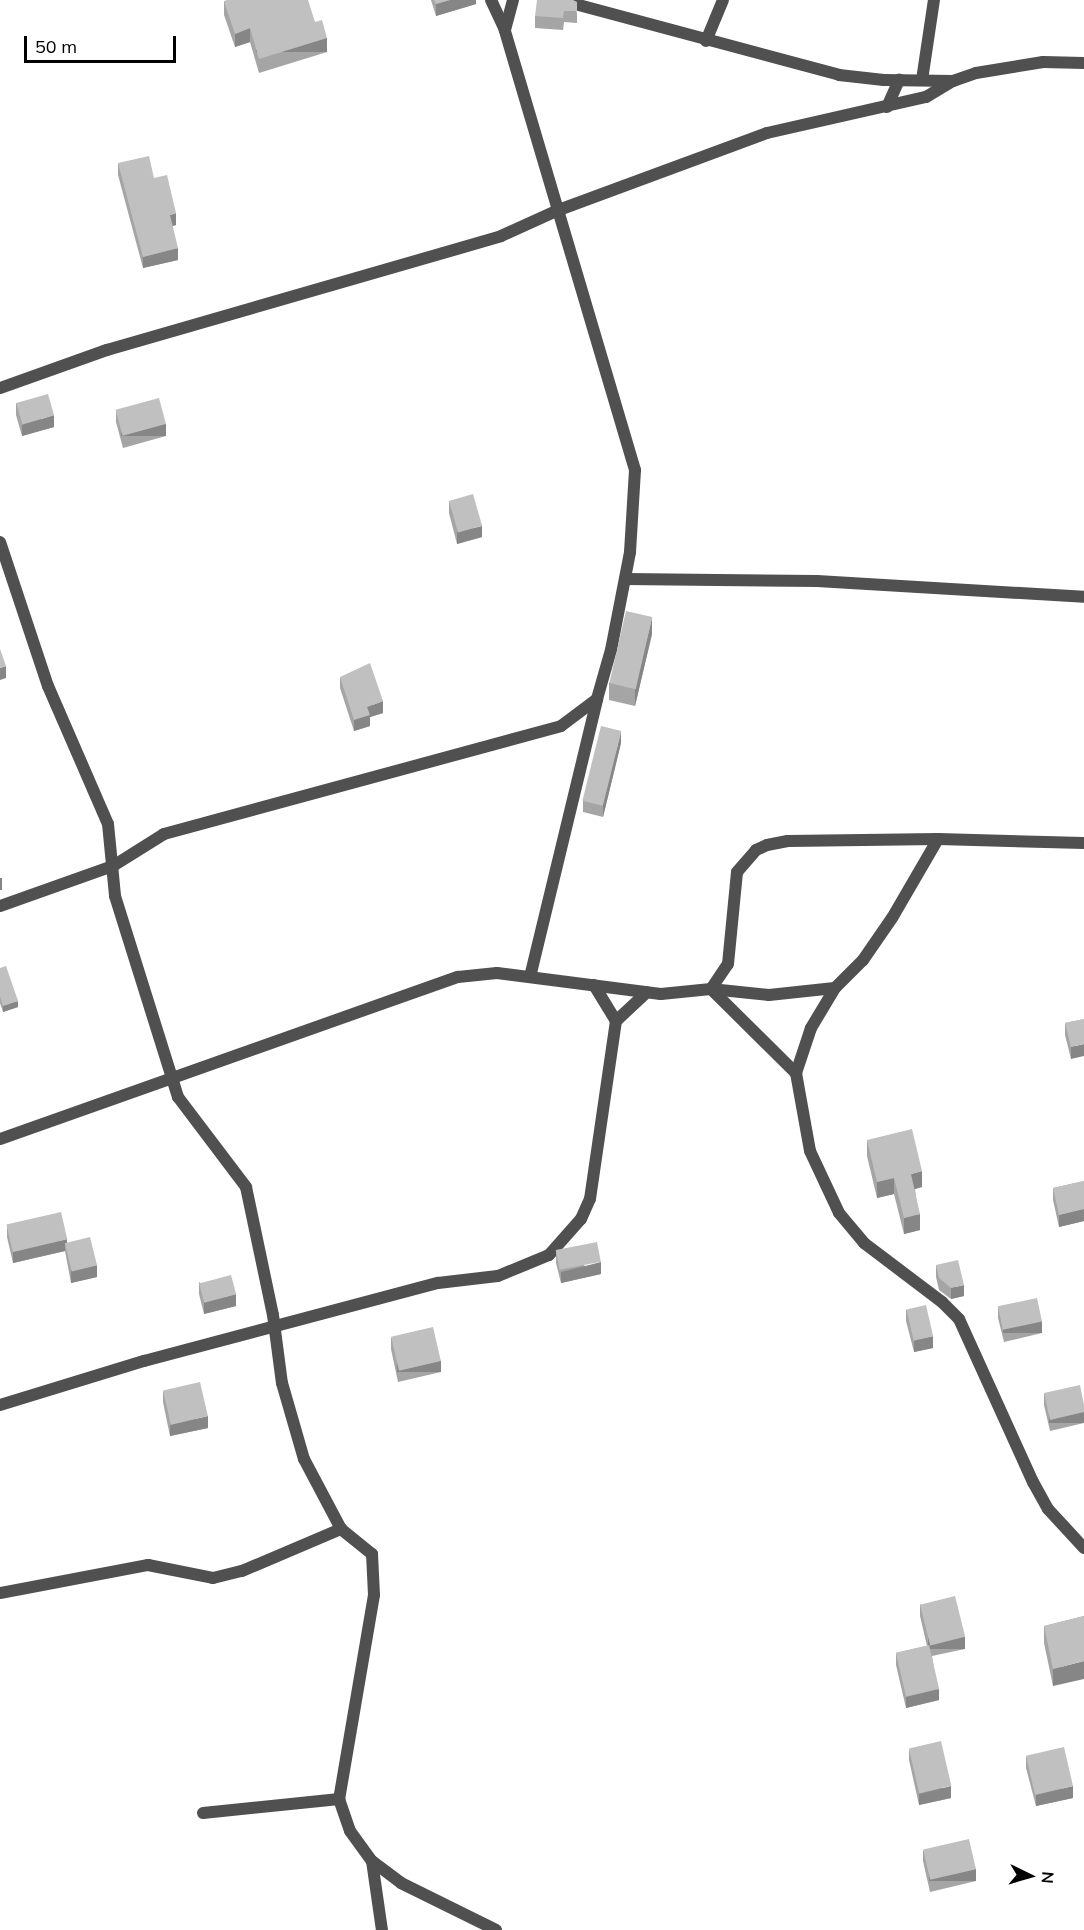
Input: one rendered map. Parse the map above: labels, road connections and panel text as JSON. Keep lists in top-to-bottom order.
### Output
{
  "scale_bar": "50 m",
  "north": "right"
}
